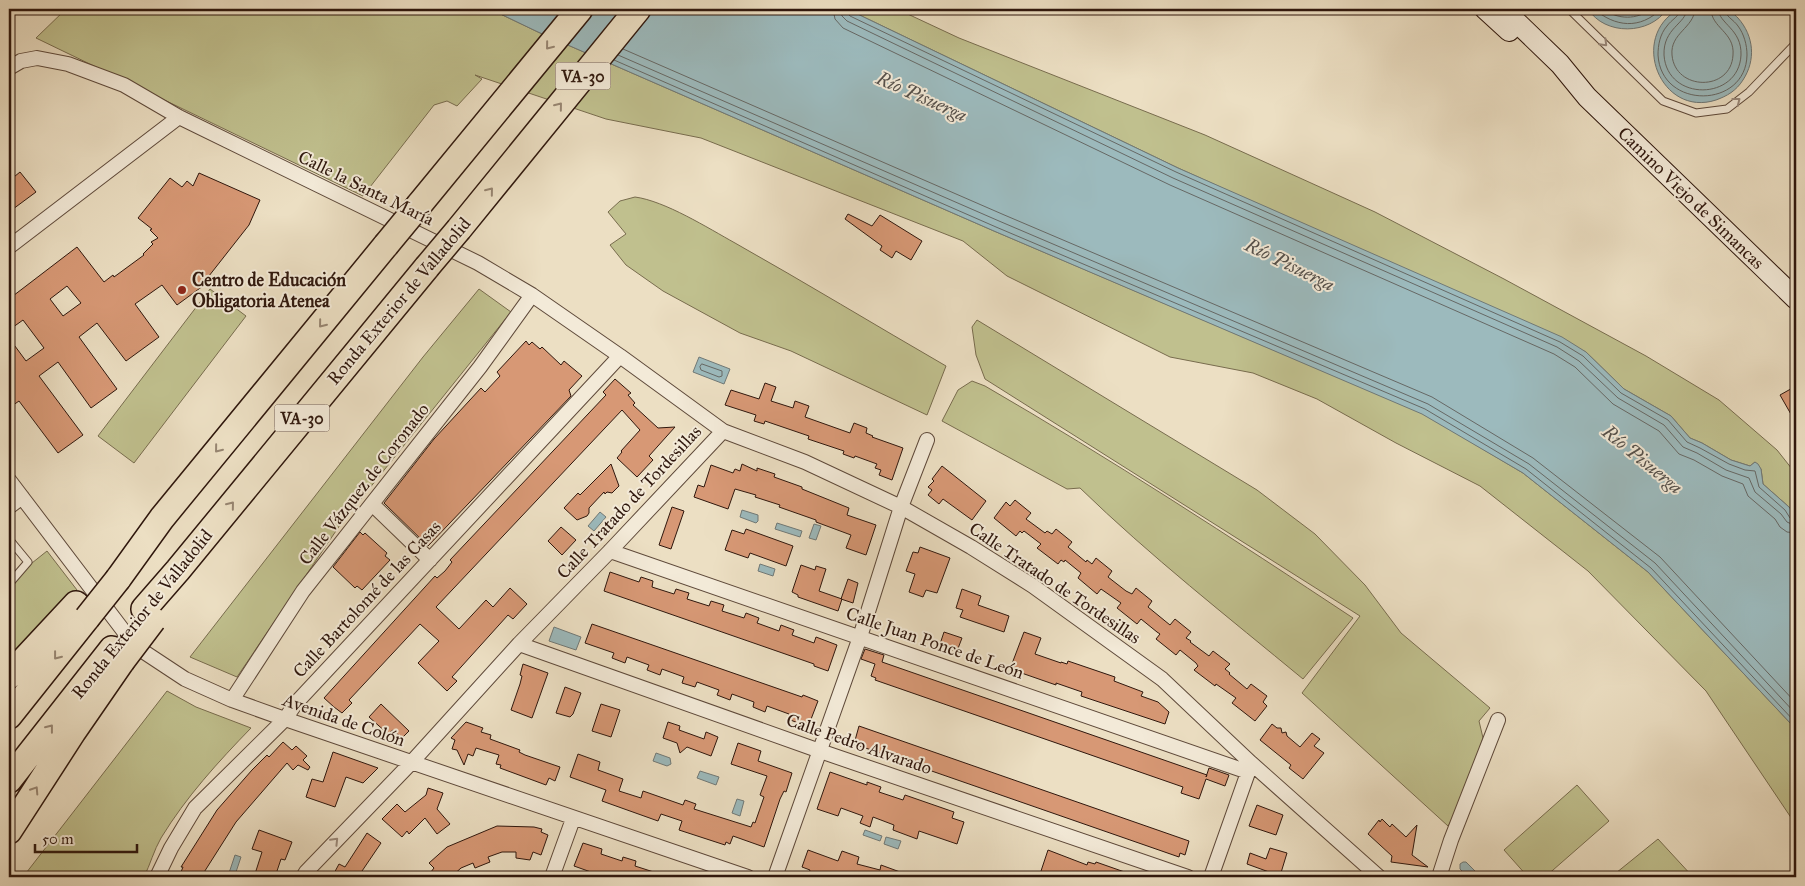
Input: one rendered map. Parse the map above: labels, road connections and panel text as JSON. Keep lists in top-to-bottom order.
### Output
{
  "streets": {
    "highway": ["VA-30", "Ronda Exterior de Valladolid"],
    "street": [
      "Calle la Santa María",
      "Camino Viejo de Simancas",
      "Calle Vázquez de Coronado",
      "Calle Tratado de Tordesillas",
      "Calle Bartolomé de las Casas",
      "Calle Juan Ponce de León",
      "Avenida de Colón",
      "Calle Pedro Alvarado"
    ]
  },
  "crossings": [
    ["Calle la Santa María", "Calle Vázquez de Coronado"],
    ["Calle la Santa María", "Calle Tratado de Tordesillas"],
    ["Calle la Santa María", "Calle Bartolomé de las Casas"],
    ["Calle Vázquez de Coronado", "Avenida de Colón"],
    ["Calle Tratado de Tordesillas", "Calle Juan Ponce de León"],
    ["Calle Tratado de Tordesillas", "Avenida de Colón"],
    ["Calle Tratado de Tordesillas", "Calle Pedro Alvarado"],
    ["Calle Bartolomé de las Casas", "Avenida de Colón"]
  ],
  "water": ["Río Pisuerga"],
  "places": ["Centro de Educación Obligatoria Atenea"],
  "scale_bar": "50 m"
}
